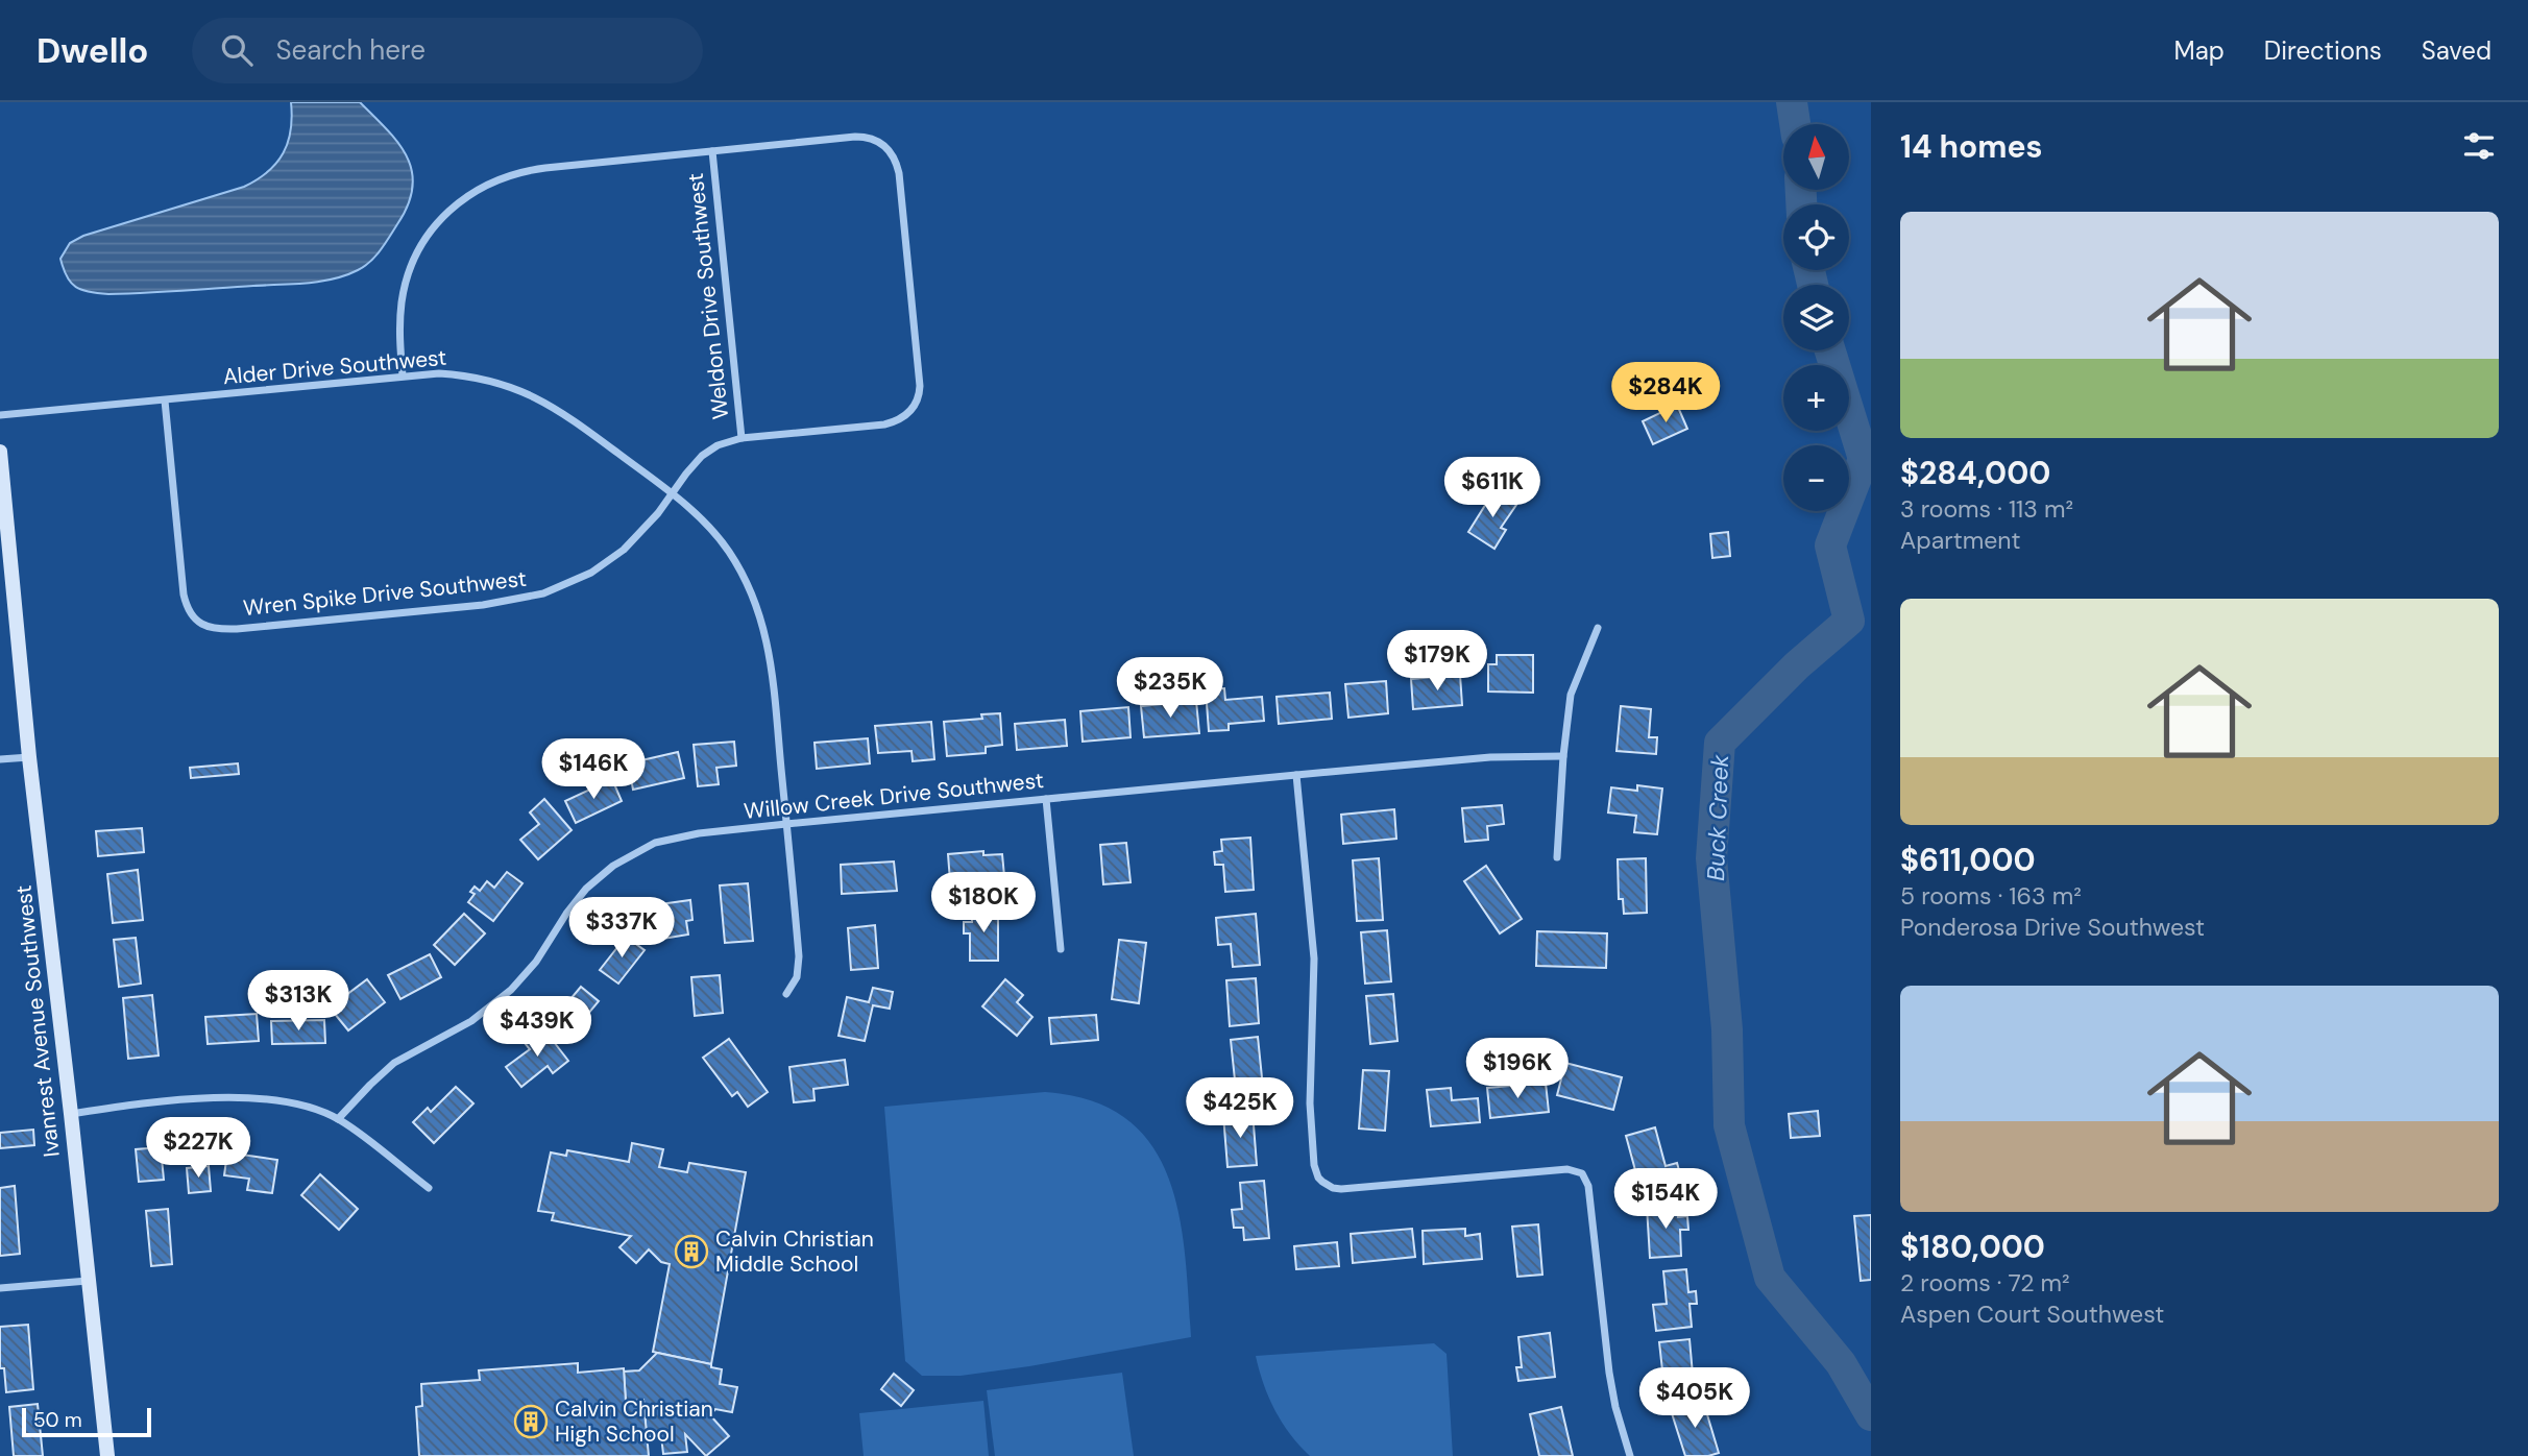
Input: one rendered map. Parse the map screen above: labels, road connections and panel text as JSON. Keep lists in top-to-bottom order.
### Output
{
  "streets": {
    "street": [
      "Weldon Drive Southwest",
      "Alder Drive Southwest",
      "Wren Spike Drive Southwest",
      "Willow Creek Drive Southwest",
      "Ivanrest Avenue Southwest"
    ]
  },
  "crossings": [
    ["Weldon Drive Southwest", "Wren Spike Drive Southwest"],
    ["Alder Drive Southwest", "Wren Spike Drive Southwest"],
    ["Alder Drive Southwest", "Willow Creek Drive Southwest"]
  ],
  "water": ["Buck Creek"],
  "places": {
    "building": ["Calvin Christian Middle School", "Calvin Christian High School"]
  },
  "scale_bar": "50 m",
  "north": "top",
  "page": {
    "header": "Dwello",
    "search": "Search here",
    "nav": ["Map", "Directions", "Saved"],
    "heading": "14 homes",
    "map_buttons": ["+", "−"],
    "list": [
      {
        "name": "$284,000",
        "note": "3 rooms · 113 m² · Apartment"
      },
      {
        "name": "$611,000",
        "note": "5 rooms · 163 m² · Ponderosa Drive Southwest"
      },
      {
        "name": "$180,000",
        "note": "2 rooms · 72 m² · Aspen Court Southwest"
      }
    ],
    "price": [
      "$284K",
      "$611K",
      "$179K",
      "$235K",
      "$146K",
      "$180K",
      "$337K",
      "$313K",
      "$439K",
      "$196K",
      "$425K",
      "$227K",
      "$154K",
      "$405K"
    ],
    "scale": "50 m"
  }
}
